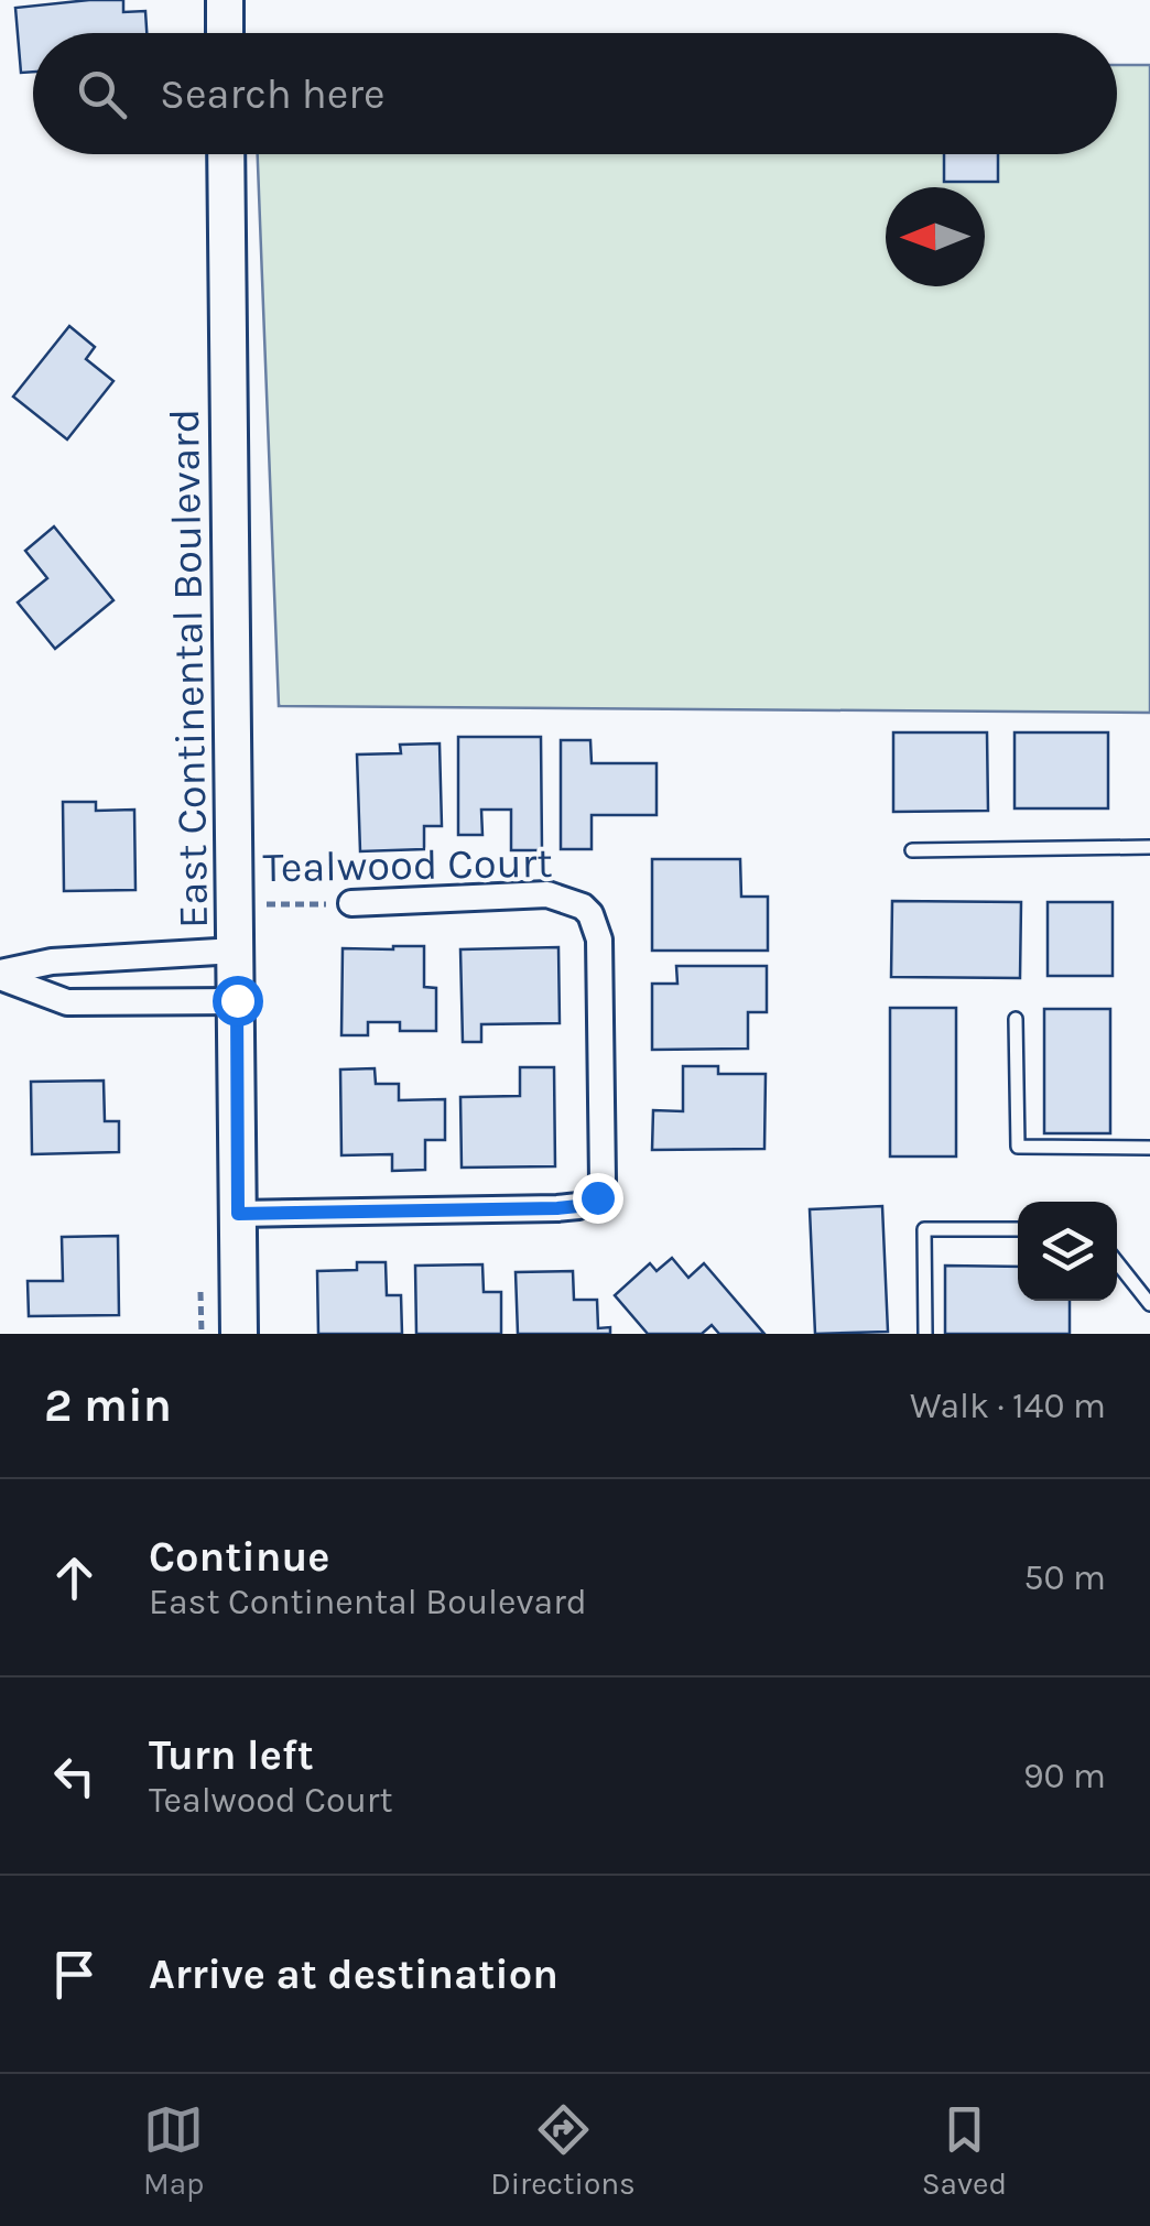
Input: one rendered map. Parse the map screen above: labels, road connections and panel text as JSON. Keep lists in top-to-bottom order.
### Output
{
  "streets": {
    "main road": ["East Continental Boulevard"],
    "street": ["Tealwood Court"]
  },
  "crossings": [
    ["East Continental Boulevard", "Tealwood Court"]
  ],
  "north": "left",
  "page": {
    "search": "Search here",
    "heading": ["2 min", "Walk · 140 m"],
    "list": [
      ["Continue", "East Continental Boulevard", "50 m"],
      ["Turn left", "Tealwood Court", "90 m"],
      "Arrive at destination"
    ],
    "nav": ["Map", "Directions", "Saved"]
  }
}
